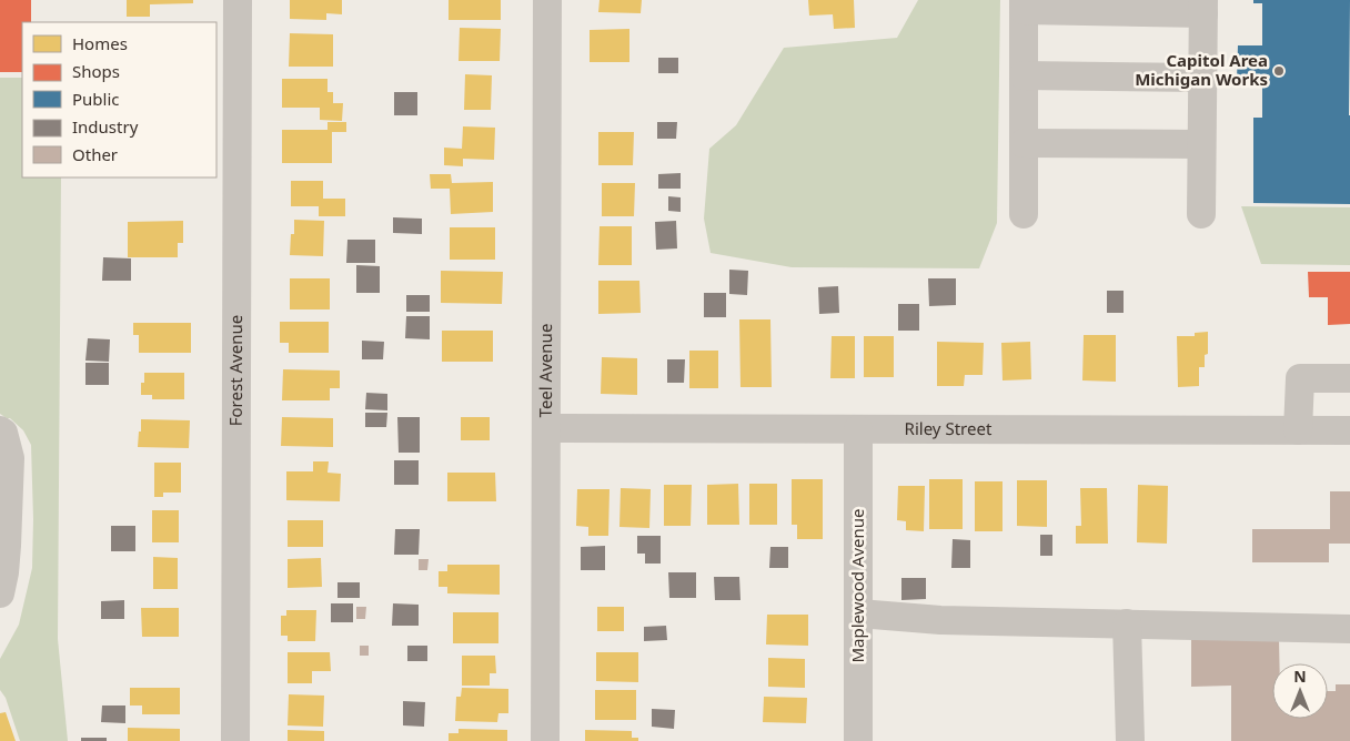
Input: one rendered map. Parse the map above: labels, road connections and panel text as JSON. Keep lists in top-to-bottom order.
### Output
{
  "streets": {
    "street": [
      "Forest Avenue",
      "Teel Avenue",
      "Riley Street",
      "Maplewood Avenue"
    ]
  },
  "crossings": [
    ["Teel Avenue", "Riley Street"],
    ["Riley Street", "Maplewood Avenue"]
  ],
  "places": ["Capitol Area Michigan Works"],
  "legend": [
    "Homes",
    "Shops",
    "Public",
    "Industry",
    "Other"
  ],
  "north": "top"
}
